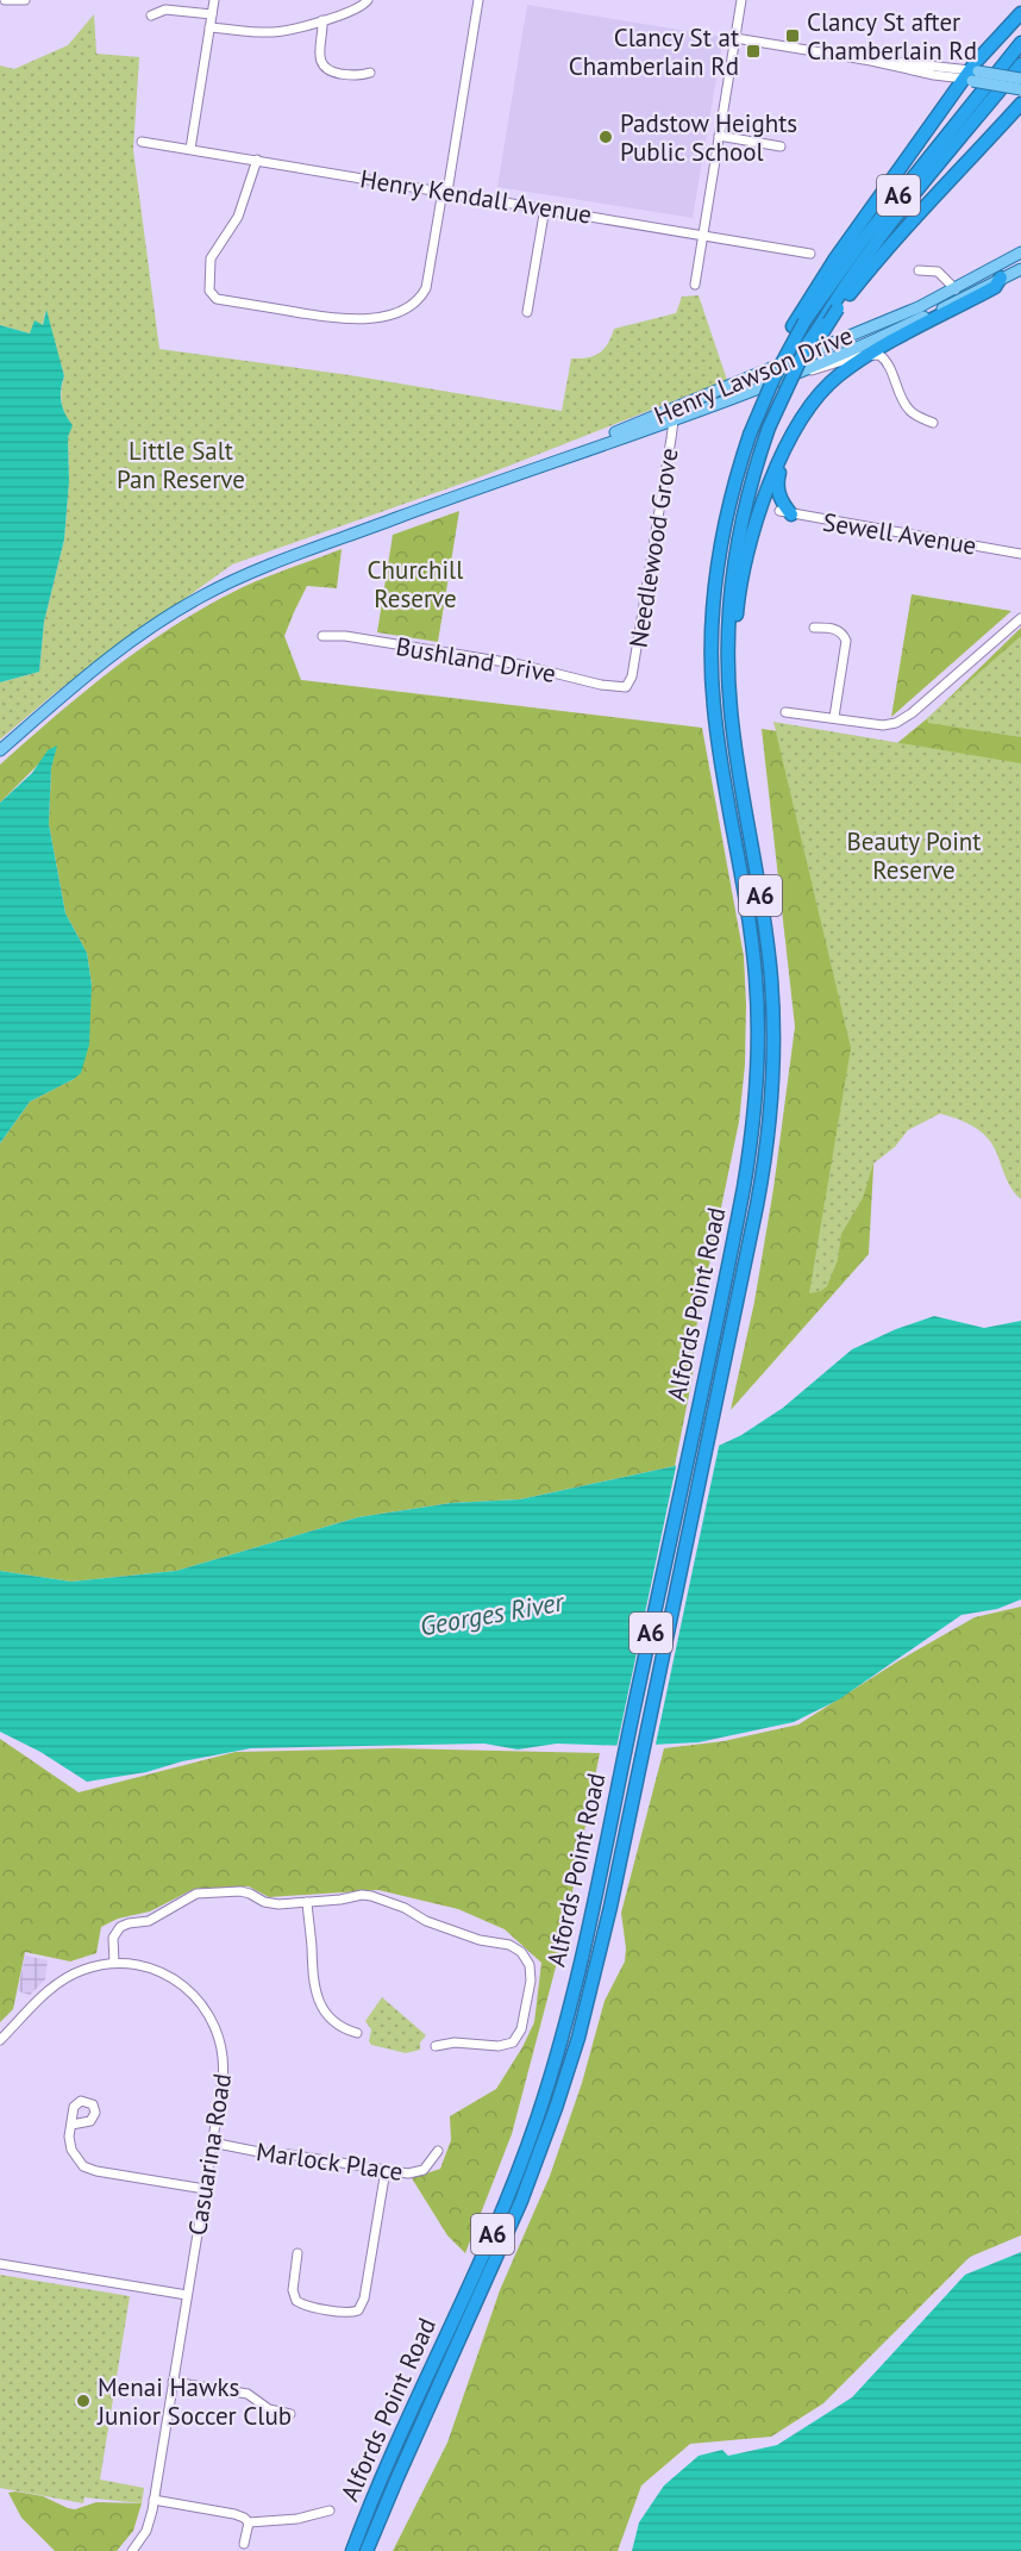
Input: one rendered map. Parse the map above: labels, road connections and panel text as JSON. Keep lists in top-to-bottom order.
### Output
{
  "streets": {
    "highway": ["A6", "Alfords Point Road"],
    "main road": ["Henry Lawson Drive"],
    "street": [
      "Henry Kendall Avenue",
      "Sewell Avenue",
      "Needlewood Grove",
      "Bushland Drive",
      "Casuarina Road",
      "Marlock Place"
    ]
  },
  "crossings": [
    ["A6", "Henry Lawson Drive"],
    ["A6", "Alfords Point Road"],
    ["Henry Lawson Drive", "Needlewood Grove"],
    ["Needlewood Grove", "Bushland Drive"],
    ["Casuarina Road", "Marlock Place"]
  ],
  "water": ["Georges River"],
  "parks": ["Little Salt Pan Reserve", "Churchill Reserve", "Beauty Point Reserve"],
  "places": {
    "transit": ["Clancy St after Chamberlain Rd", "Clancy St at Chamberlain Rd"],
    "other": ["Padstow Heights Public School", "Menai Hawks Junior Soccer Club"]
  }
}
